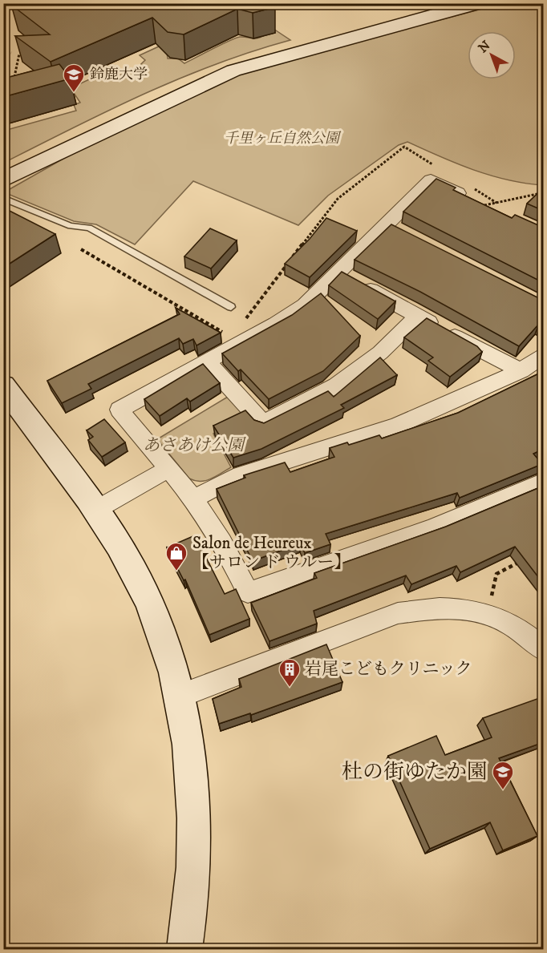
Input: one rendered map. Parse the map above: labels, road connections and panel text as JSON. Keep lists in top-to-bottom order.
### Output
{
  "parks": ["千里ヶ丘自然公園", "あさあけ公園"],
  "places": {
    "school or university": ["鈴鹿大学", "杜の街ゆたか園"],
    "shop": ["Salon de Heureux 【サロン ド ウルー】"],
    "building": ["岩尾こどもクリニック"]
  },
  "north": "top left"
}
